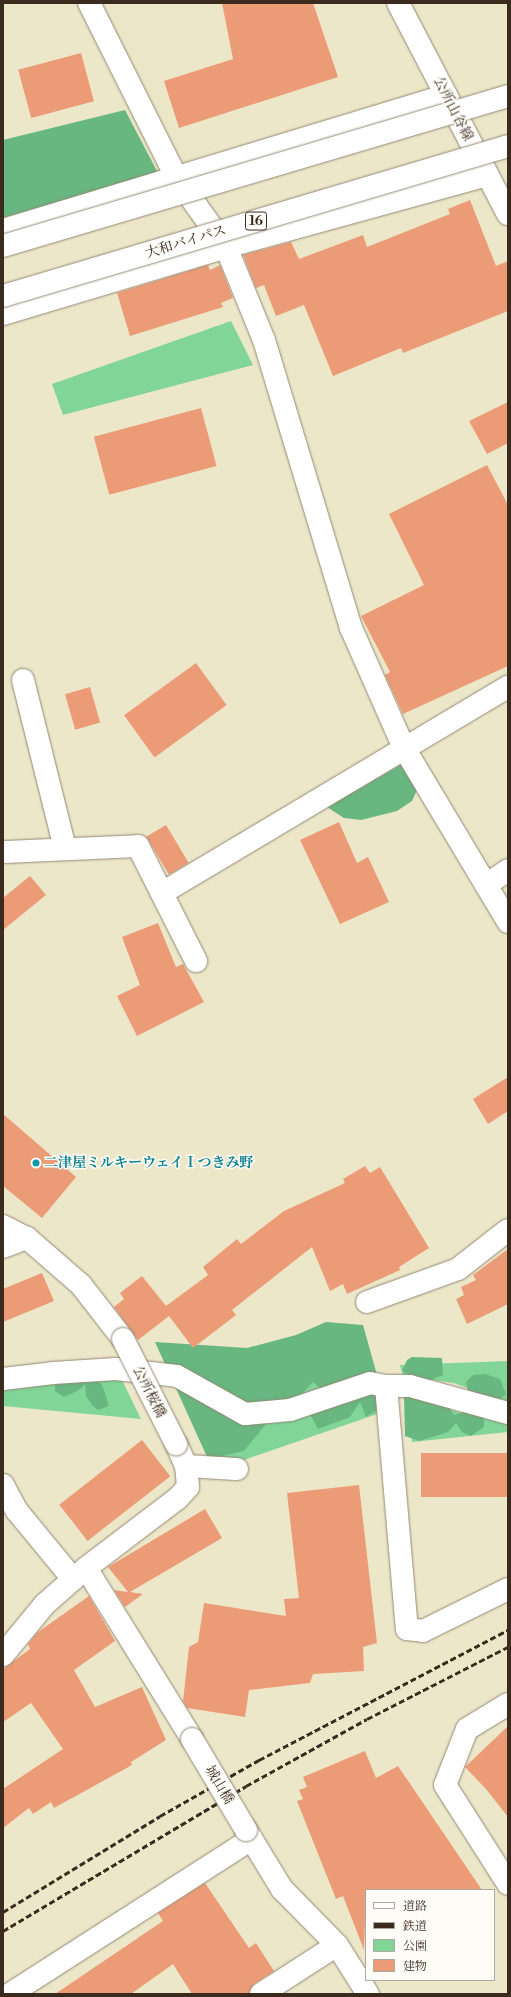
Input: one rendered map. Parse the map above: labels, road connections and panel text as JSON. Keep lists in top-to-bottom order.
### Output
{
  "streets": {
    "main road": [
      "公所山谷線",
      "16",
      "大和バイパス",
      "公所桜橋",
      "城山橋"
    ]
  },
  "crossings": [
    ["公所桜橋", "城山橋"]
  ],
  "places": ["二津屋ミルキーウェイⅠつきみ野"],
  "legend": [
    "道路",
    "鉄道",
    "公園",
    "建物"
  ]
}
